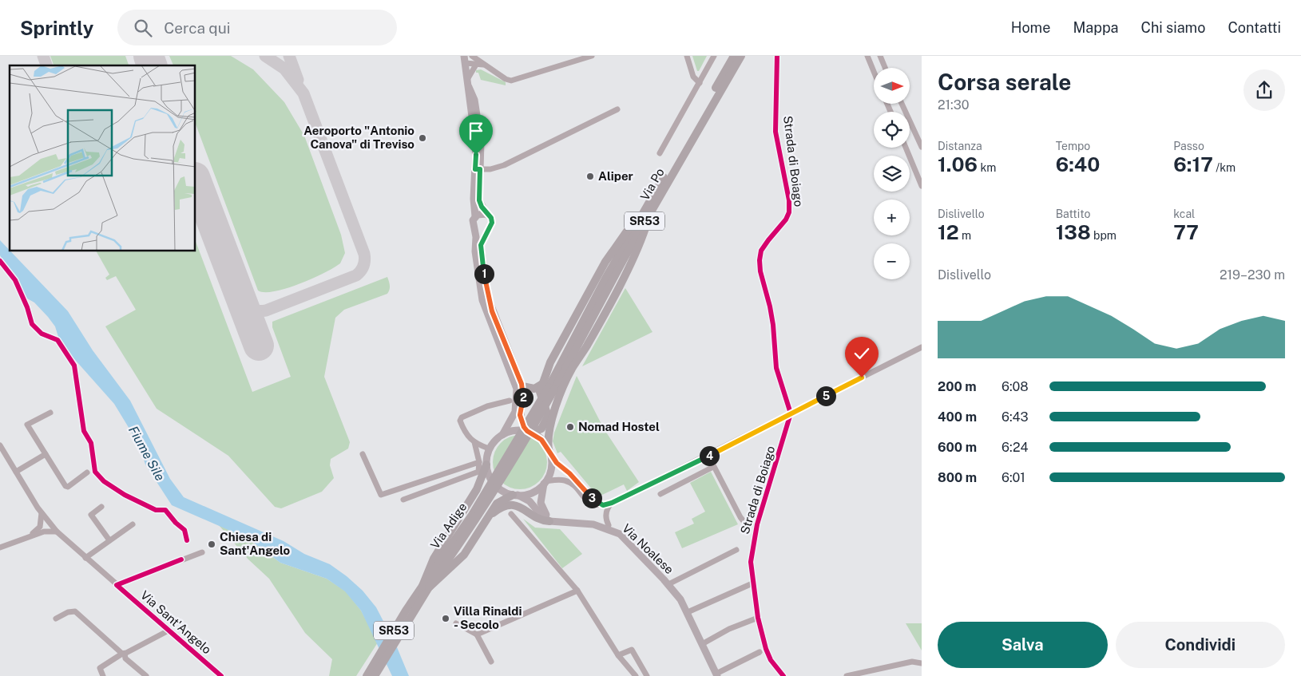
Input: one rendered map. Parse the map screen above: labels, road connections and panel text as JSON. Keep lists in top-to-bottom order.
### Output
{
  "streets": {
    "highway": ["Via Po", "SR53", "Via Adige"],
    "main road": ["Via Noalese"],
    "street": ["Strada di Boiago", "Via Sant'Angelo"]
  },
  "crossings": [
    ["Via Po", "Via Adige"]
  ],
  "water": ["Fiume Sile"],
  "places": [
    "Aeroporto \"Antonio Canova\" di Treviso",
    "Aliper",
    "Nomad Hostel",
    "Chiesa di Sant'Angelo",
    "Villa Rinaldi - Secolo"
  ],
  "north": "right",
  "page": {
    "header": "Sprintly",
    "search": "Cerca qui",
    "nav": [
      "Home",
      "Mappa",
      "Chi siamo",
      "Contatti"
    ],
    "heading": ["Corsa serale", "21:30"],
    "map_buttons": ["+", "−"],
    "stats": [
      ["Distanza", "1.06 km"],
      ["Tempo", "6:40"],
      ["Passo", "6:17 /km"],
      ["Dislivello", "12 m"],
      ["Battito", "138 bpm"],
      ["kcal", "77"]
    ],
    "chart": ["Dislivello", "219–230 m"],
    "pins": [
      "1",
      "5",
      "2",
      "4",
      "3"
    ],
    "list": [
      {
        "name": "200 m",
        "note": "6:08"
      },
      {
        "name": "400 m",
        "note": "6:43"
      },
      {
        "name": "600 m",
        "note": "6:24"
      },
      {
        "name": "800 m",
        "note": "6:01"
      }
    ],
    "buttons": ["Salva", "Condividi"]
  }
}
